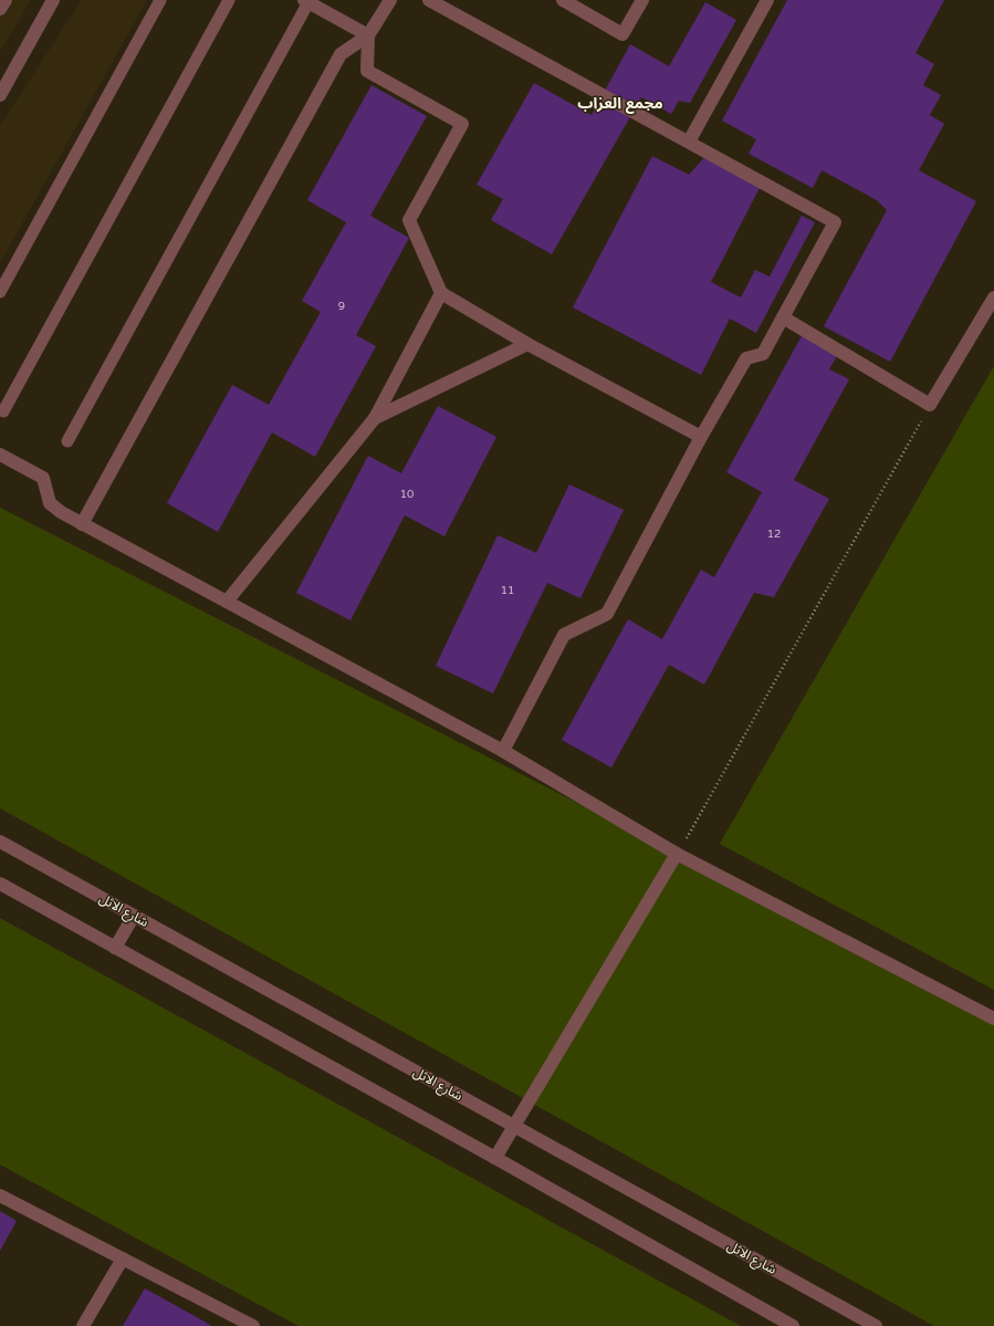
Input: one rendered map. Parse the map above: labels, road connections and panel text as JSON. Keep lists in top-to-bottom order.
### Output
{
  "streets": {
    "street": ["شارع الاثل"]
  },
  "districts": ["مجمع العزاب"],
  "house_numbers": [
    "9",
    "10",
    "12",
    "11"
  ]
}
